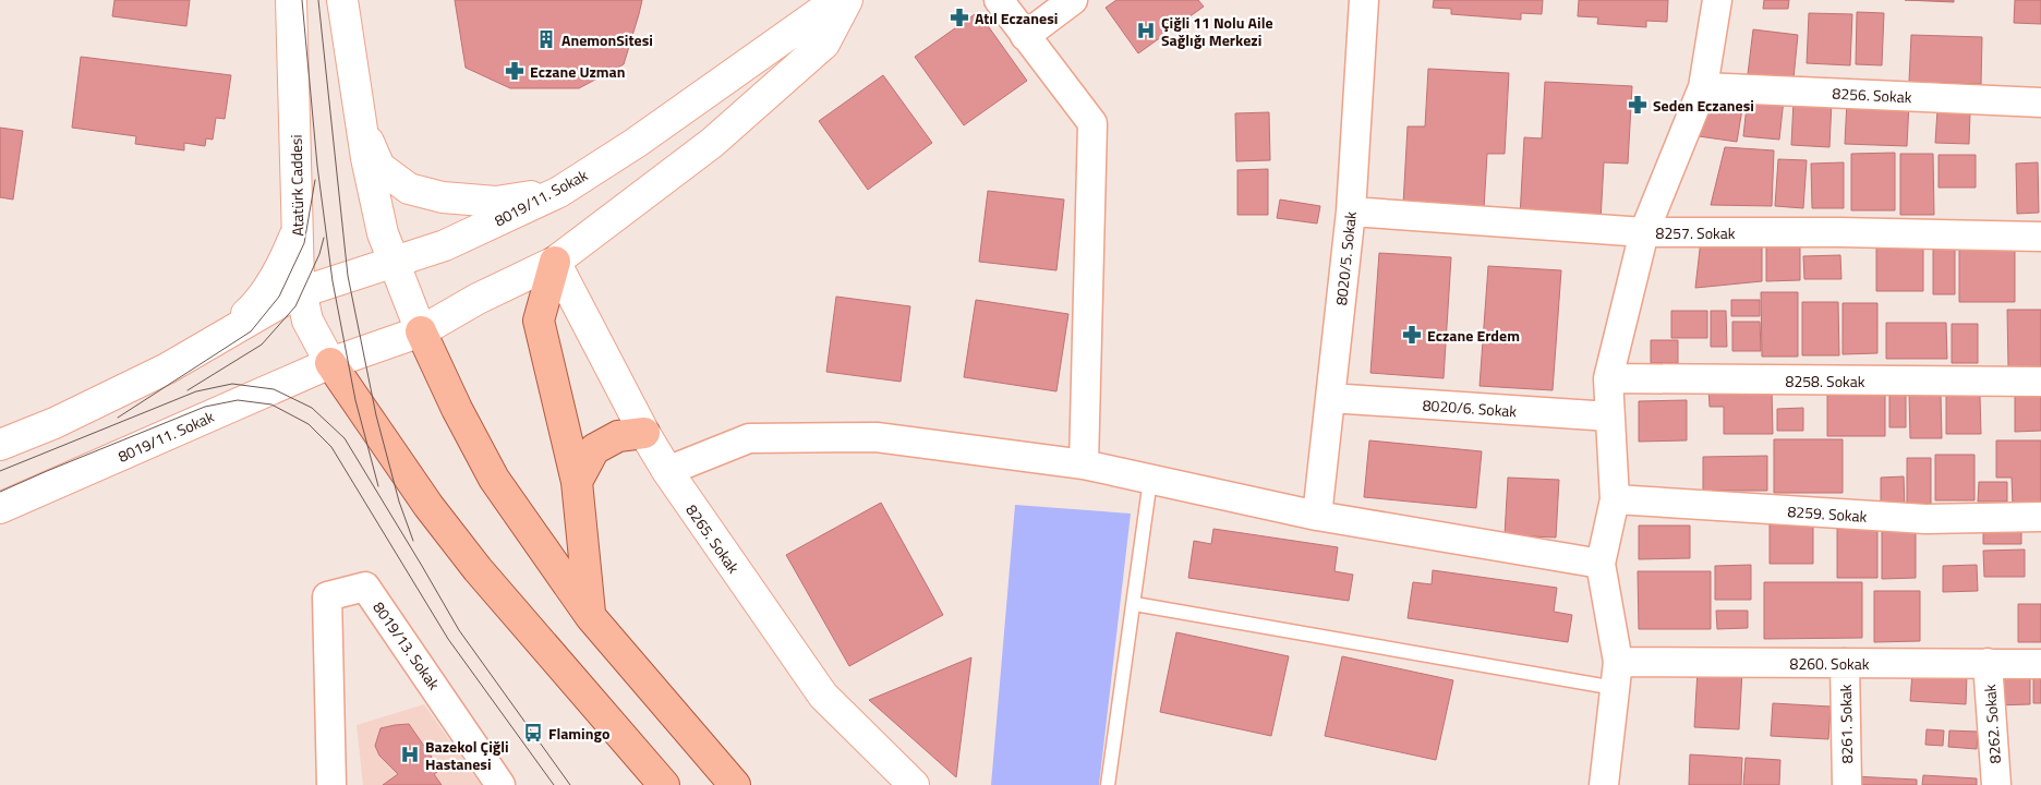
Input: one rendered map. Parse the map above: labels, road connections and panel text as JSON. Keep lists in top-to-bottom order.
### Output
{
  "streets": {
    "street": [
      "8256. Sokak",
      "Atatürk Caddesi",
      "8019/11. Sokak",
      "8257. Sokak",
      "8020/5. Sokak",
      "8258. Sokak",
      "8020/6. Sokak",
      "8259. Sokak",
      "8265. Sokak",
      "8019/13. Sokak",
      "8260. Sokak",
      "8261. Sokak",
      "8262. Sokak"
    ]
  },
  "crossings": [
    ["Atatürk Caddesi", "8019/11. Sokak"],
    ["8019/11. Sokak", "8265. Sokak"],
    ["8257. Sokak", "8020/5. Sokak"],
    ["8020/5. Sokak", "8020/6. Sokak"],
    ["8260. Sokak", "8261. Sokak"],
    ["8260. Sokak", "8262. Sokak"]
  ],
  "places": {
    "pharmacy": [
      "Atıl Eczanesi",
      "Eczane Uzman",
      "Seden Eczanesi",
      "Eczane Erdem"
    ],
    "hospital": ["Çiğli 11 Nolu Aile Sağlığı Merkezi", "Bazekol Çiğli Hastanesi"],
    "building": ["AnemonSitesi"],
    "bus stop": ["Flamingo"]
  }
}
